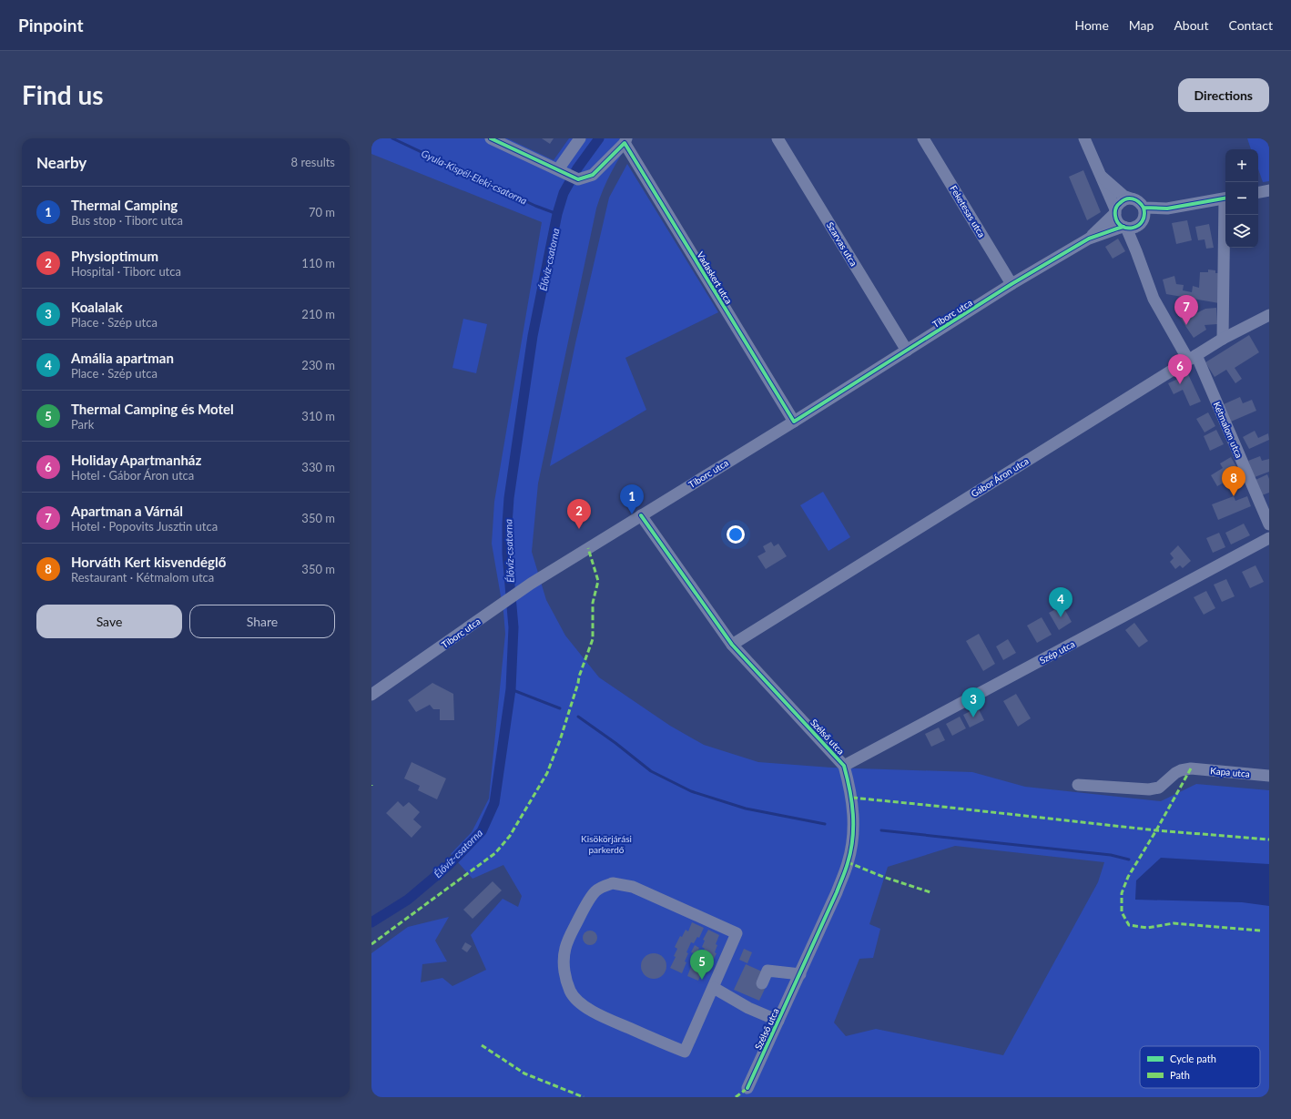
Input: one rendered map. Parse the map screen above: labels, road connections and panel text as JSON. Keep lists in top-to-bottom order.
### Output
{
  "streets": {
    "street": [
      "Feketesas utca",
      "Szarvas utca",
      "Vadaskert utca",
      "Tiborc utca",
      "Kétmalom utca",
      "Gábor Áron utca",
      "Szép utca",
      "Szélső utca",
      "Kapa utca"
    ]
  },
  "crossings": [
    ["Feketesas utca", "Tiborc utca"],
    ["Szarvas utca", "Tiborc utca"],
    ["Vadaskert utca", "Tiborc utca"],
    ["Tiborc utca", "Kétmalom utca"],
    ["Tiborc utca", "Szélső utca"],
    ["Kétmalom utca", "Gábor Áron utca"],
    ["Gábor Áron utca", "Szélső utca"],
    ["Szép utca", "Szélső utca"]
  ],
  "water": ["Gyula-Kispél-Eleki-csatorna", "Élővíz-csatorna"],
  "parks": ["Kisökörjárási parkerdő"],
  "legend": ["Cycle path", "Path"],
  "page": {
    "header": "Pinpoint",
    "nav": [
      "Home",
      "Map",
      "About",
      "Contact"
    ],
    "buttons": [
      "Directions",
      ["Save", "Share"]
    ],
    "title": "Find us",
    "heading": ["Nearby", "8 results"],
    "map_buttons": ["+", "−"],
    "list": [
      {
        "mark": "1",
        "name": "Thermal Camping",
        "note": "Bus stop · Tiborc utca",
        "value": "70 m"
      },
      {
        "mark": "2",
        "name": "Physioptimum",
        "note": "Hospital · Tiborc utca",
        "value": "110 m"
      },
      {
        "mark": "3",
        "name": "Koalalak",
        "note": "Place · Szép utca",
        "value": "210 m"
      },
      {
        "mark": "4",
        "name": "Amália apartman",
        "note": "Place · Szép utca",
        "value": "230 m"
      },
      {
        "mark": "5",
        "name": "Thermal Camping és Motel",
        "note": "Park",
        "value": "310 m"
      },
      {
        "mark": "6",
        "name": "Holiday Apartmanház",
        "note": "Hotel · Gábor Áron utca",
        "value": "330 m"
      },
      {
        "mark": "7",
        "name": "Apartman a Várnál",
        "note": "Hotel · Popovits Jusztin utca",
        "value": "350 m"
      },
      {
        "mark": "8",
        "name": "Horváth Kert kisvendéglő",
        "note": "Restaurant · Kétmalom utca",
        "value": "350 m"
      }
    ],
    "pins": [
      "7",
      "6",
      "8",
      "1",
      "2",
      "4",
      "3",
      "5"
    ]
  }
}
